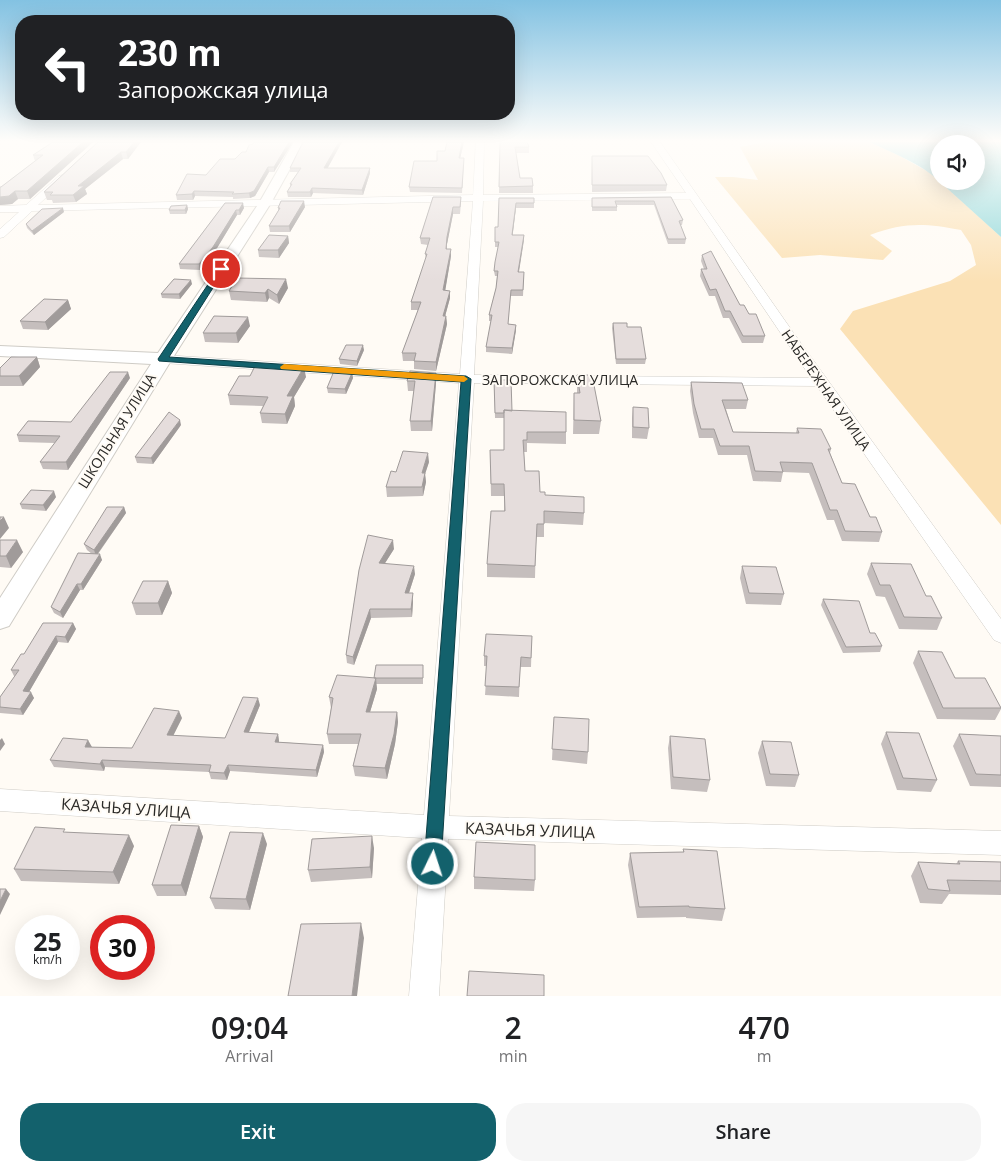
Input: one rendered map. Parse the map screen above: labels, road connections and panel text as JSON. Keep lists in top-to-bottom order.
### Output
{
  "streets": {
    "street": [
      "ЗАПОРОЖСКАЯ УЛИЦА",
      "НАБЕРЕЖНАЯ УЛИЦА",
      "ШКОЛЬНАЯ УЛИЦА",
      "КАЗАЧЬЯ УЛИЦА"
    ]
  },
  "crossings": [
    ["ЗАПОРОЖСКАЯ УЛИЦА", "НАБЕРЕЖНАЯ УЛИЦА"],
    ["ЗАПОРОЖСКАЯ УЛИЦА", "ШКОЛЬНАЯ УЛИЦА"]
  ],
  "page": {
    "turn": ["230 m", "Запорожская улица"],
    "speed": "25 km/h",
    "limit": "30",
    "eta": [
      "09:04",
      "Arrival",
      "2",
      "min",
      "470",
      "m"
    ],
    "buttons": ["Exit", "Share"]
  }
}
